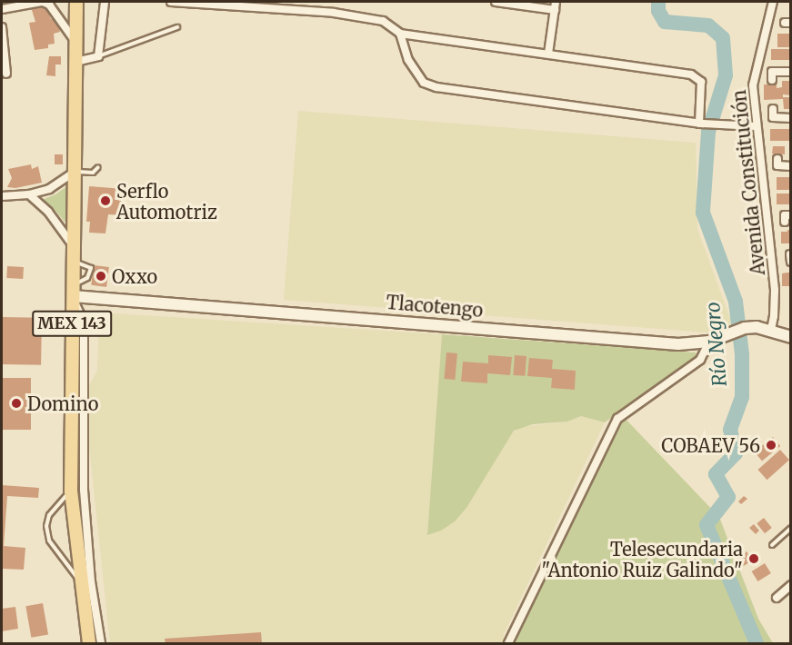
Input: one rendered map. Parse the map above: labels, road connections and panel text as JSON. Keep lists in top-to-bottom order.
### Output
{
  "streets": {
    "main road": ["MEX 143"],
    "street": ["Avenida Constitución", "Tlacotengo"]
  },
  "crossings": [
    ["Avenida Constitución", "Tlacotengo"],
    ["Tlacotengo", "MEX 143"]
  ],
  "water": ["Río Negro"],
  "places": [
    "Serflo Automotriz",
    "Oxxo",
    "Domino",
    "COBAEV 56",
    "Telesecundaria \"Antonio Ruiz Galindo\""
  ]
}
